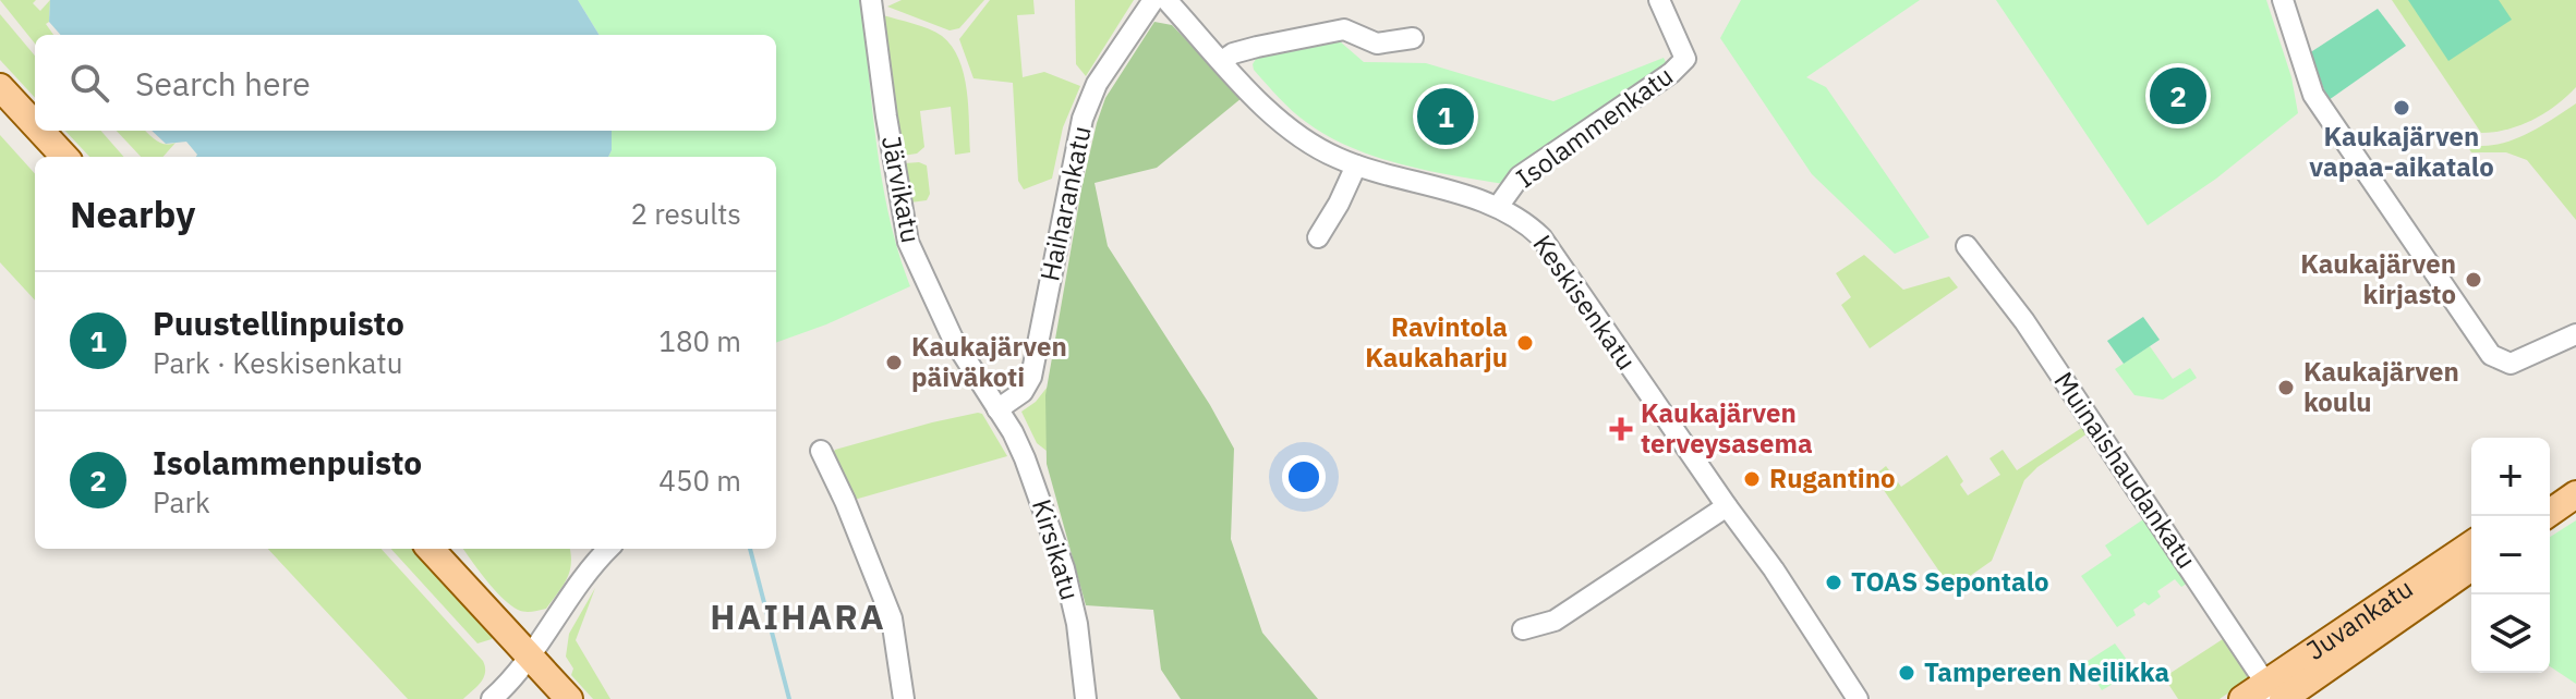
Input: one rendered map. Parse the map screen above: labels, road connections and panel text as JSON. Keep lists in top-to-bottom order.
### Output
{
  "streets": {
    "main road": ["Juvankatu"],
    "street": [
      "Isolammenkatu",
      "Järvikatu",
      "Haiharankatu",
      "Keskisenkatu",
      "Muinaishaudankatu",
      "Kirsikatu"
    ]
  },
  "crossings": [
    ["Isolammenkatu", "Keskisenkatu"],
    ["Järvikatu", "Haiharankatu"],
    ["Järvikatu", "Kirsikatu"],
    ["Haiharankatu", "Kirsikatu"],
    ["Muinaishaudankatu", "Juvankatu"]
  ],
  "districts": ["HAIHARA"],
  "places": {
    "other": [
      "Kaukajärven vapaa-aikatalo",
      "Kaukajärven kirjasto",
      "Ravintola Kaukaharju",
      "Kaukajärven päiväkoti",
      "Kaukajärven koulu",
      "Rugantino",
      "TOAS Sepontalo",
      "Tampereen Neilikka"
    ],
    "health": ["Kaukajärven terveysasema"]
  },
  "page": {
    "search": "Search here",
    "pins": ["2", "1"],
    "heading": ["Nearby", "2 results"],
    "list": [
      {
        "mark": "1",
        "name": "Puustellinpuisto",
        "note": "Park · Keskisenkatu",
        "value": "180 m"
      },
      {
        "mark": "2",
        "name": "Isolammenpuisto",
        "note": "Park",
        "value": "450 m"
      }
    ],
    "map_buttons": ["+", "−"]
  }
}
